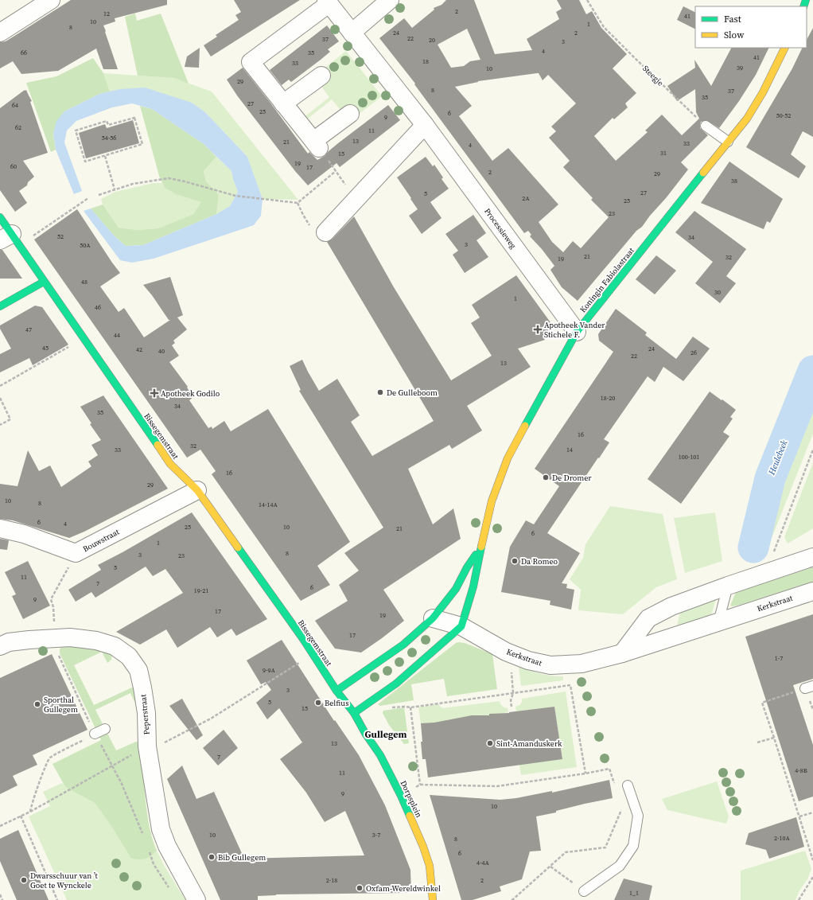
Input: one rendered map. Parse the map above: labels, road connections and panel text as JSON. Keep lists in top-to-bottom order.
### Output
{
  "streets": {
    "street": [
      "Processieweg",
      "Koningin Fabiolastraat",
      "Bissegemstraat",
      "Bouwstraat",
      "Kerkstraat",
      "Peperstraat",
      "Dorpsplein"
    ],
    "path": ["Steegje"]
  },
  "crossings": [
    ["Processieweg", "Koningin Fabiolastraat"],
    ["Koningin Fabiolastraat", "Kerkstraat"],
    ["Bissegemstraat", "Bouwstraat"],
    ["Bissegemstraat", "Dorpsplein"]
  ],
  "districts": ["Gullegem"],
  "water": ["Heulebeek"],
  "places": {
    "health": ["Apotheek Vander Stichele F.", "Apotheek Godilo"],
    "other": [
      "De Gulleboom",
      "De Dromer",
      "Da Romeo",
      "Belfius",
      "Sporthal Gullegem",
      "Sint-Amanduskerk",
      "Bib Gullegem",
      "Dwarsschuur van ’t Goet te Wynckele",
      "Oxfam-Wereldwinkel"
    ]
  },
  "house_numbers": [
    "2",
    "12",
    "41",
    "10",
    "1",
    "8",
    "24",
    "2",
    "22",
    "37",
    "20",
    "3",
    "4",
    "66",
    "35",
    "41",
    "18",
    "33",
    "39",
    "10",
    "29",
    "8",
    "37",
    "35",
    "27",
    "64",
    "25",
    "6",
    "50-52",
    "9",
    "62",
    "11",
    "54-56",
    "13",
    "21",
    "33",
    "4",
    "31",
    "15",
    "19",
    "60",
    "17",
    "2",
    "29",
    "38",
    "27",
    "5",
    "2A",
    "25",
    "23",
    "52",
    "34",
    "3",
    "50A",
    "21",
    "32",
    "19",
    "48",
    "30",
    "1",
    "46",
    "47",
    "44",
    "45",
    "24",
    "42",
    "40",
    "26",
    "22",
    "13",
    "18-20",
    "34",
    "35",
    "16",
    "32",
    "33",
    "14",
    "100-101",
    "16",
    "29",
    "10",
    "8",
    "14-14A",
    "6",
    "4",
    "25",
    "10",
    "21",
    "6",
    "1",
    "8",
    "3",
    "23",
    "5",
    "11",
    "7",
    "6",
    "19-21",
    "9",
    "17",
    "19",
    "17",
    "1-7",
    "9-9A",
    "3",
    "5",
    "15",
    "13",
    "7",
    "4-8B",
    "11",
    "9",
    "10",
    "10",
    "3-7",
    "2-10A",
    "8",
    "6",
    "4-4A",
    "2-18",
    "2",
    "1_1"
  ],
  "legend": ["Fast", "Slow"]
}
